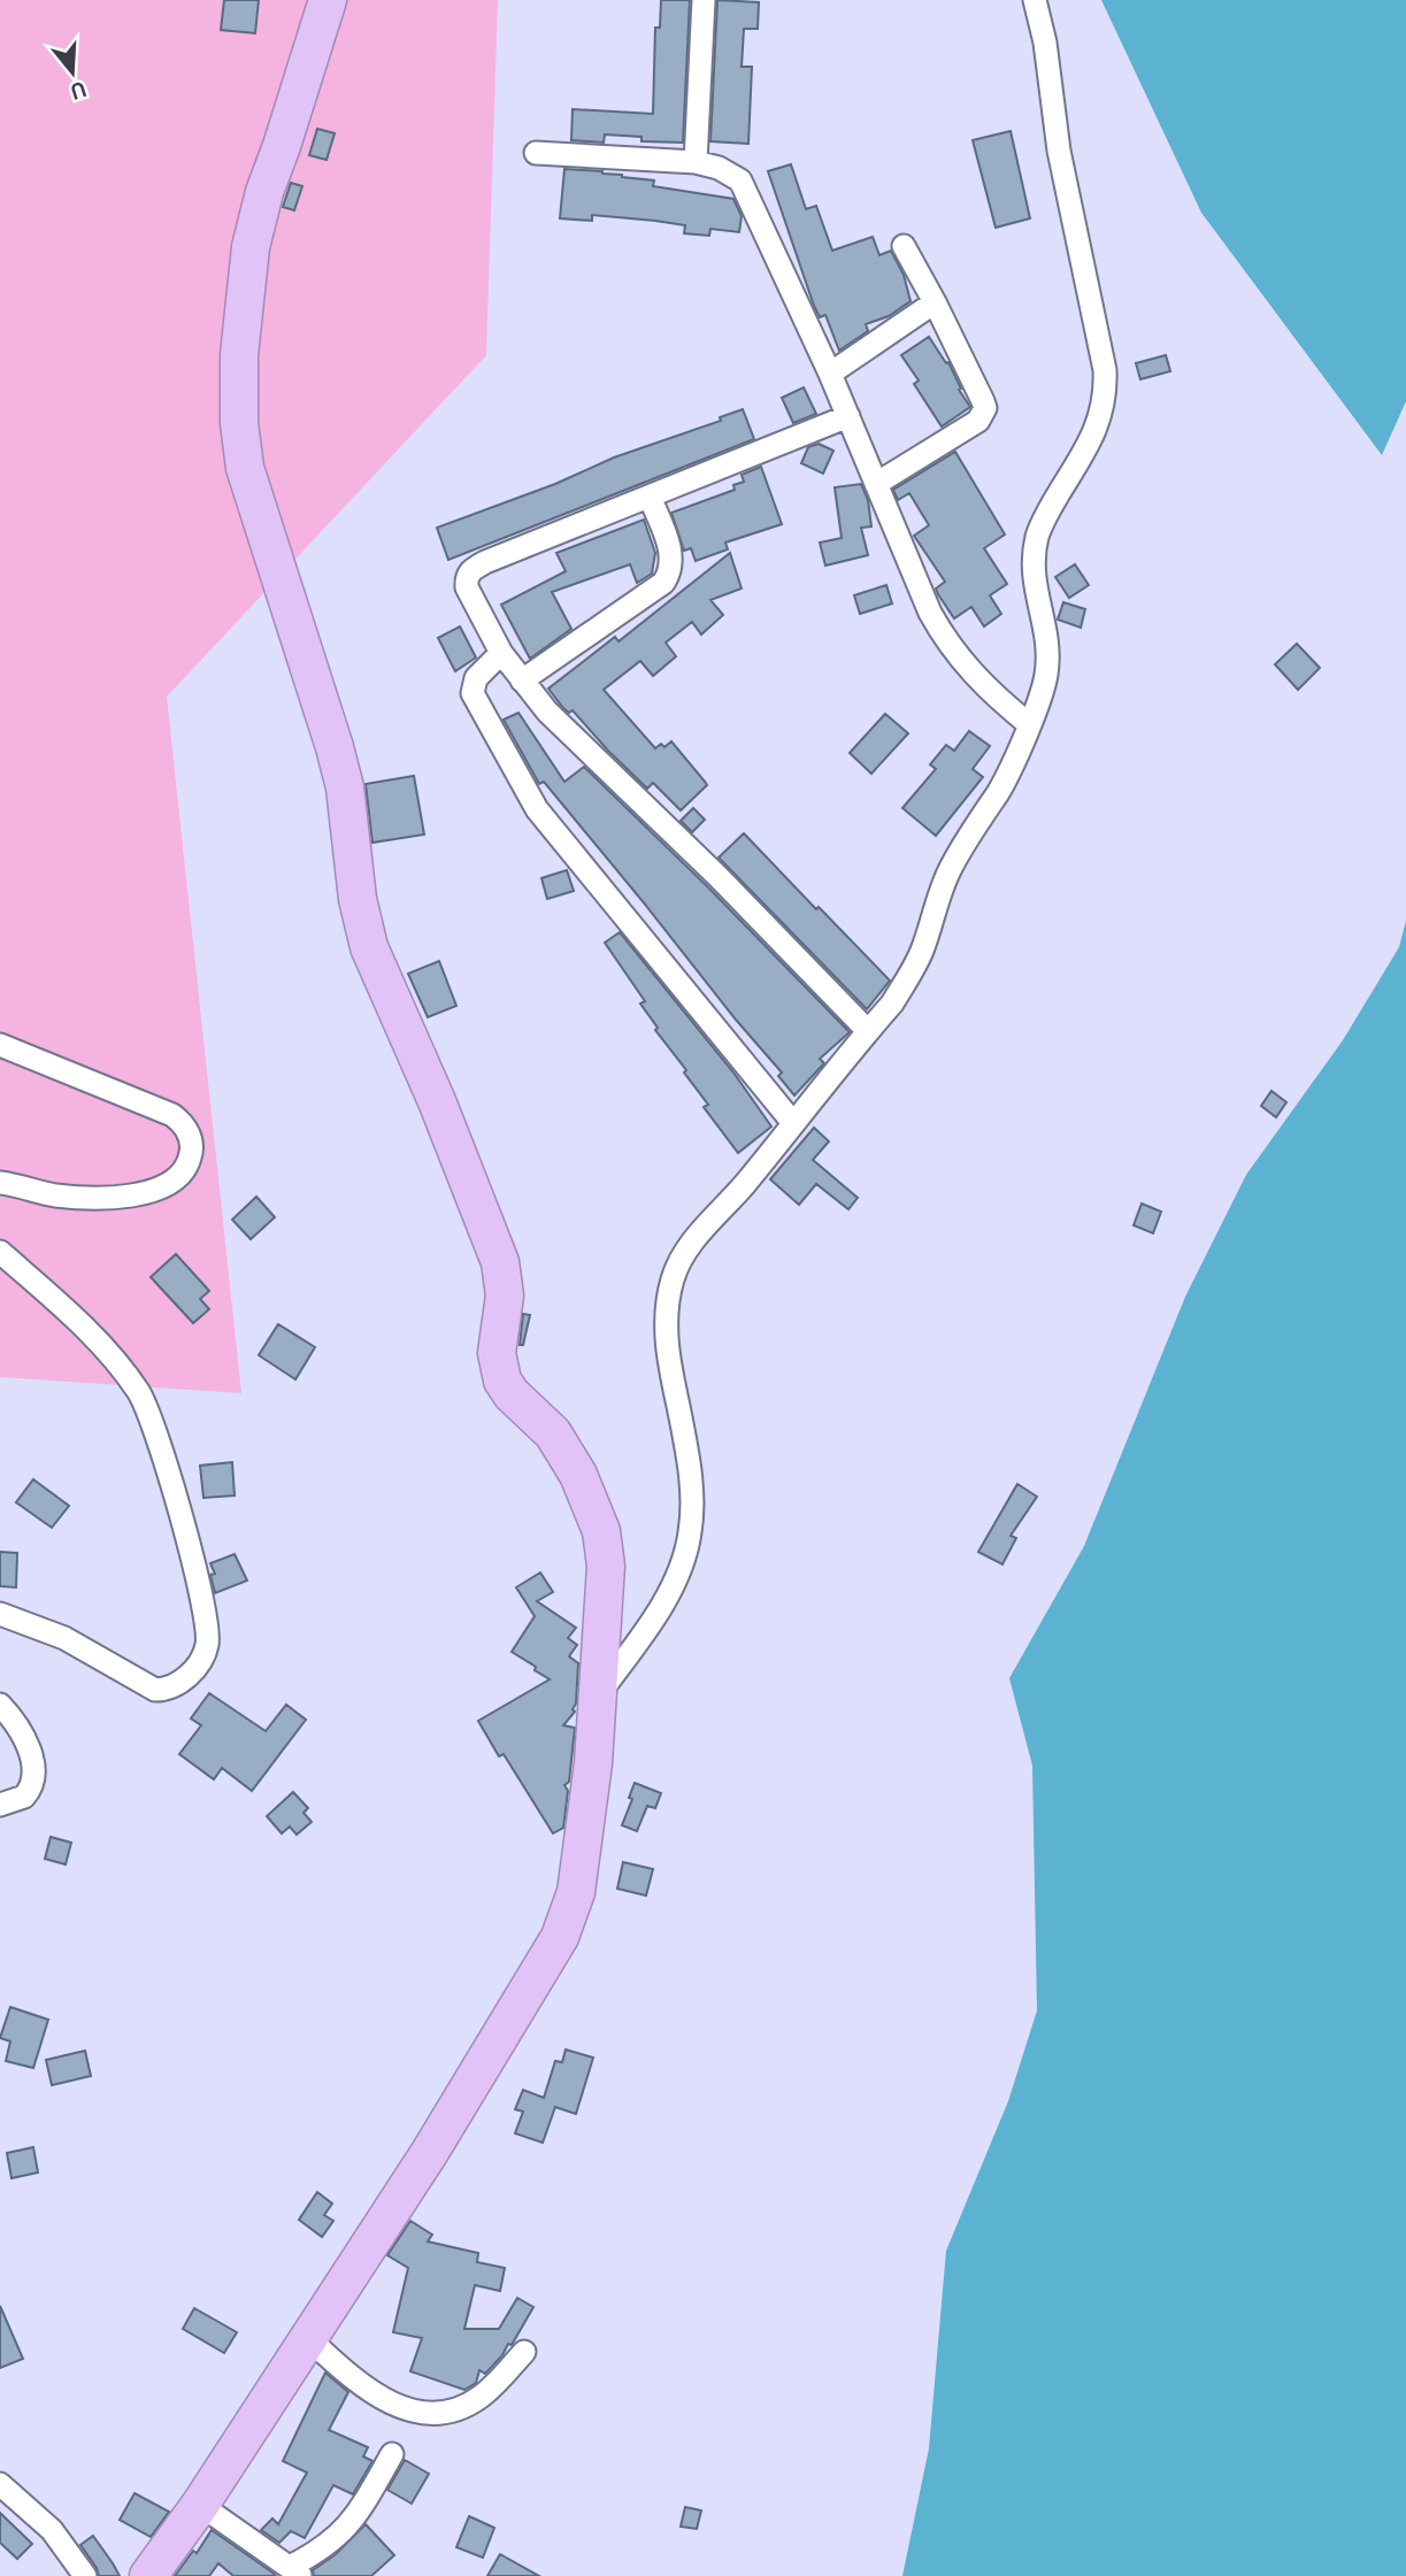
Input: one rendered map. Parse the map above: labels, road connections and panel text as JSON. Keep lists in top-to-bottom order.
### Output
{
  "north": "bottom"
}
